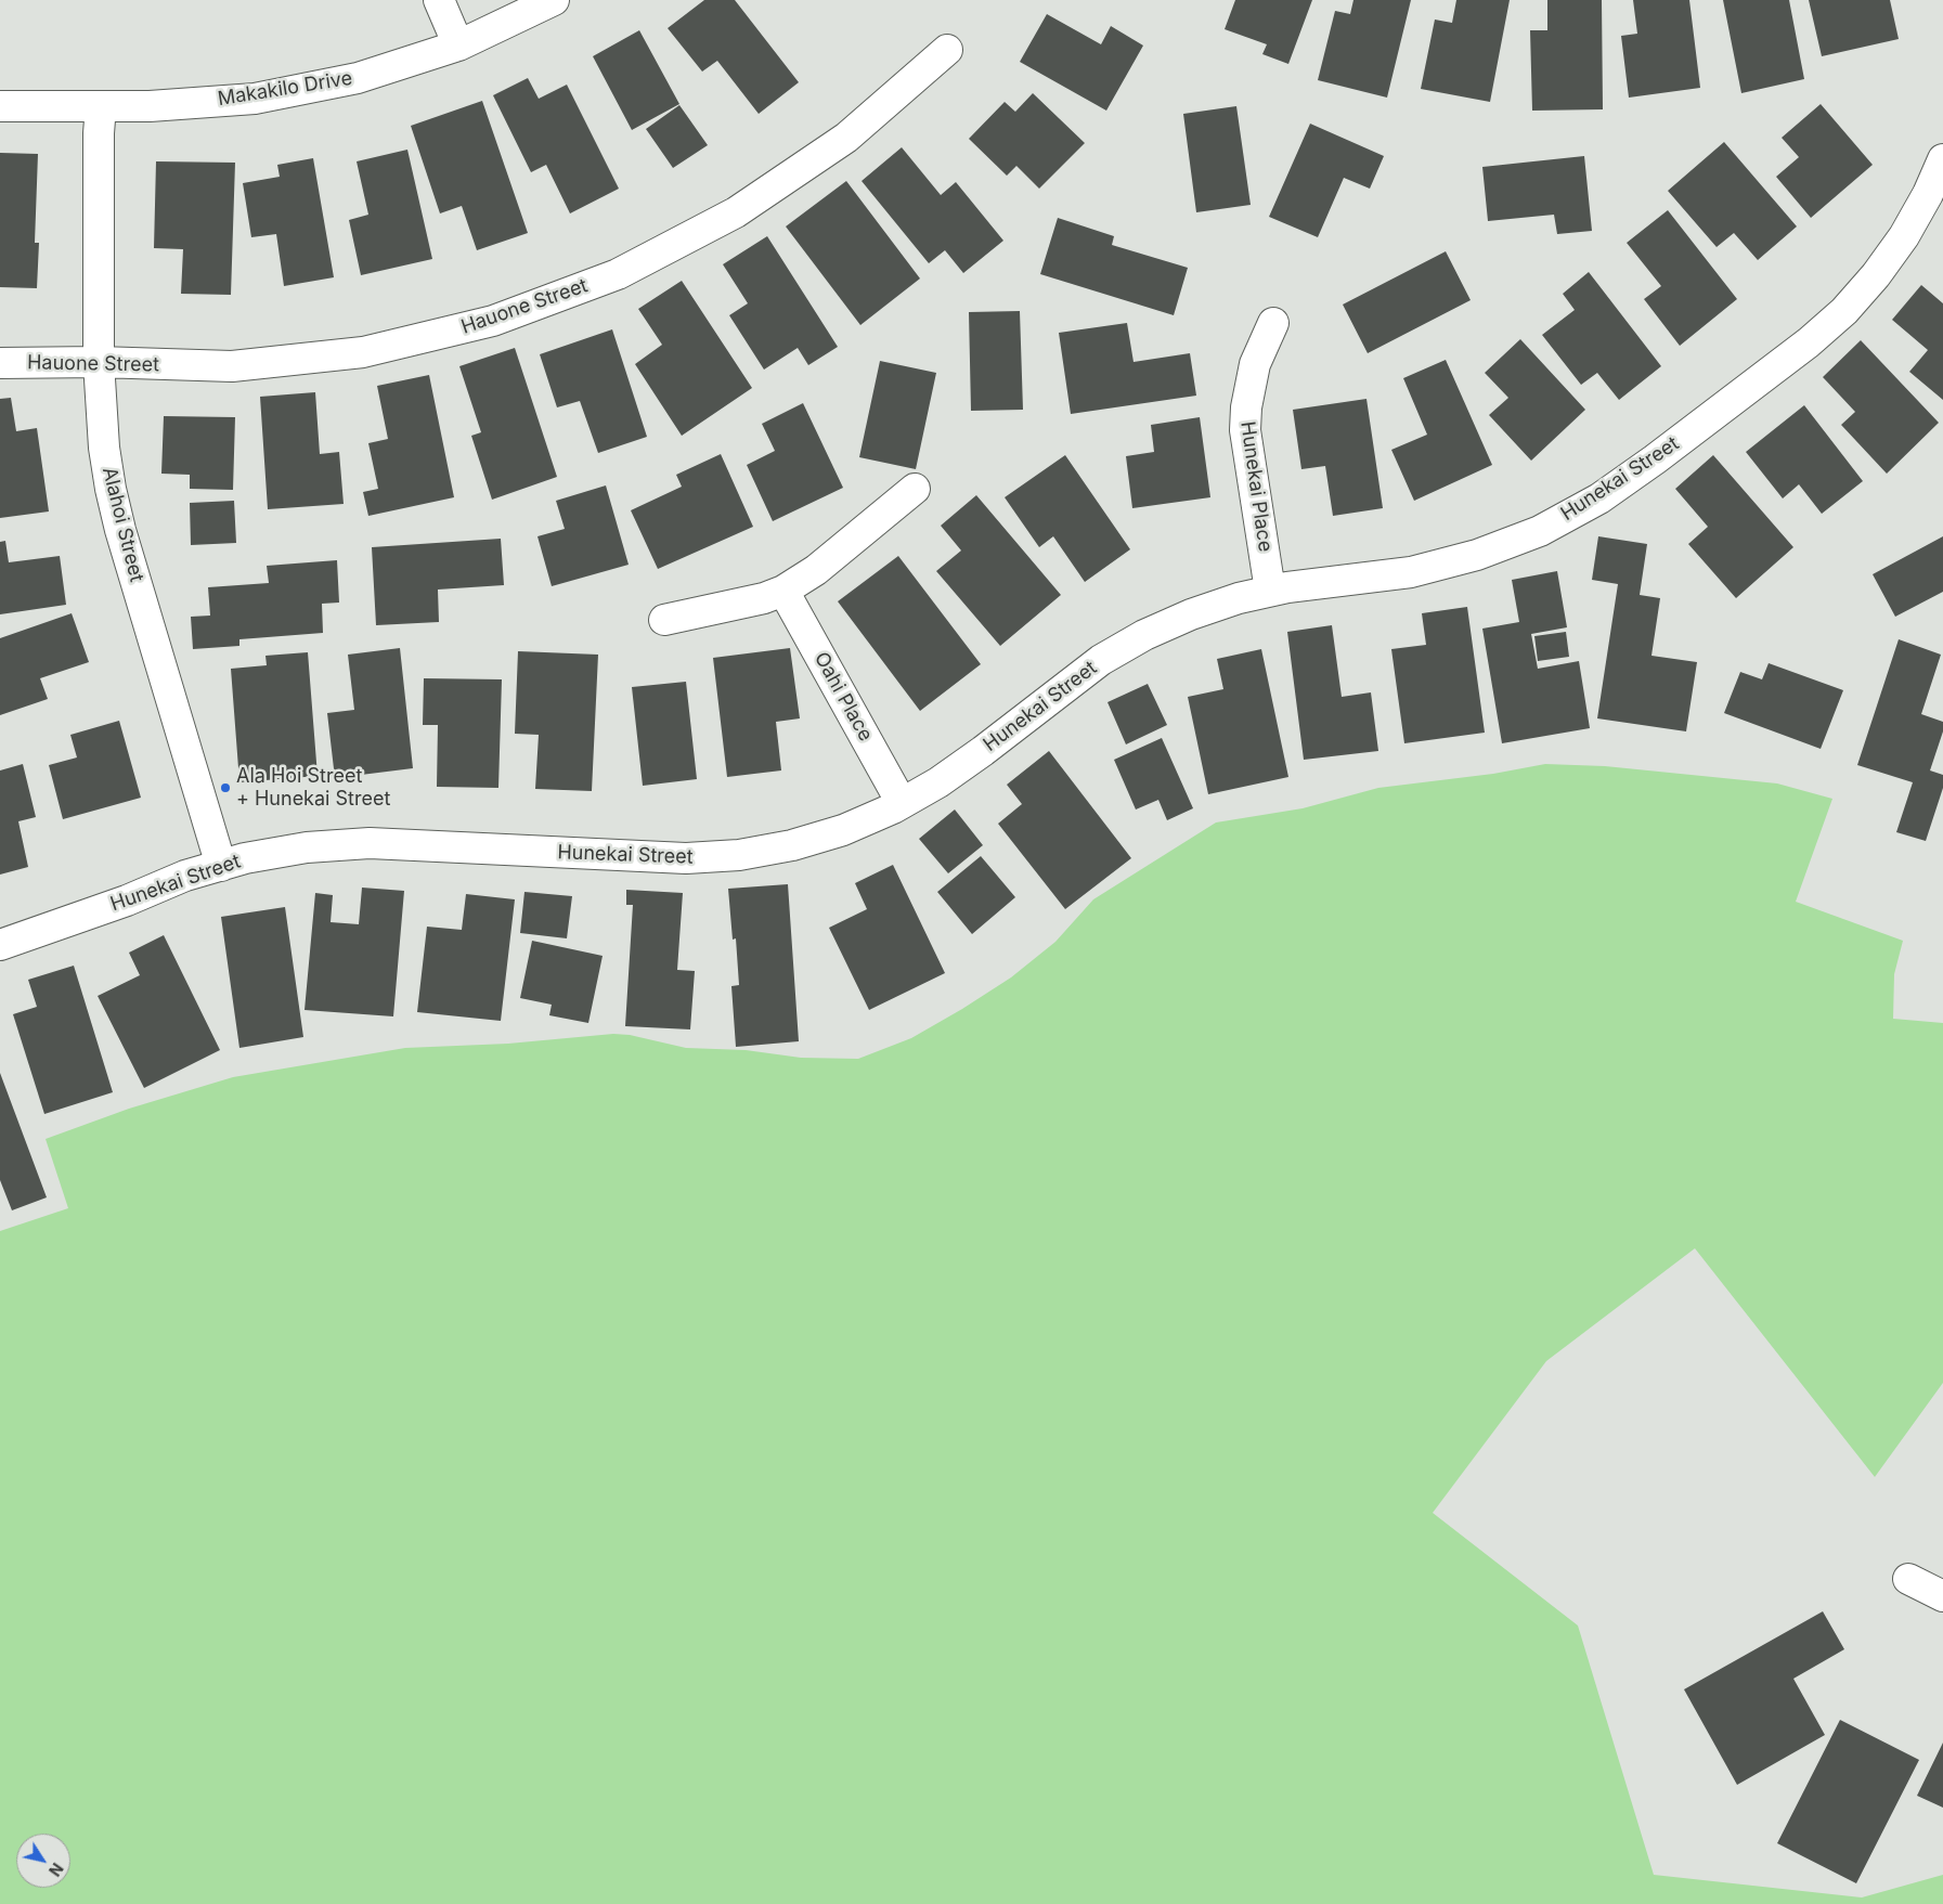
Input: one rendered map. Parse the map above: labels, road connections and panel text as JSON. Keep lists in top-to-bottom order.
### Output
{
  "streets": {
    "street": [
      "Makakilo Drive",
      "Hauone Street",
      "Hunekai Street",
      "Hunekai Place",
      "Alahoi Street",
      "Oahi Place"
    ]
  },
  "crossings": [
    ["Makakilo Drive", "Alahoi Street"],
    ["Hauone Street", "Alahoi Street"],
    ["Hunekai Street", "Hunekai Place"],
    ["Hunekai Street", "Alahoi Street"],
    ["Hunekai Street", "Oahi Place"]
  ],
  "places": ["Ala Hoi Street + Hunekai Street"],
  "north": "bottom right"
}
